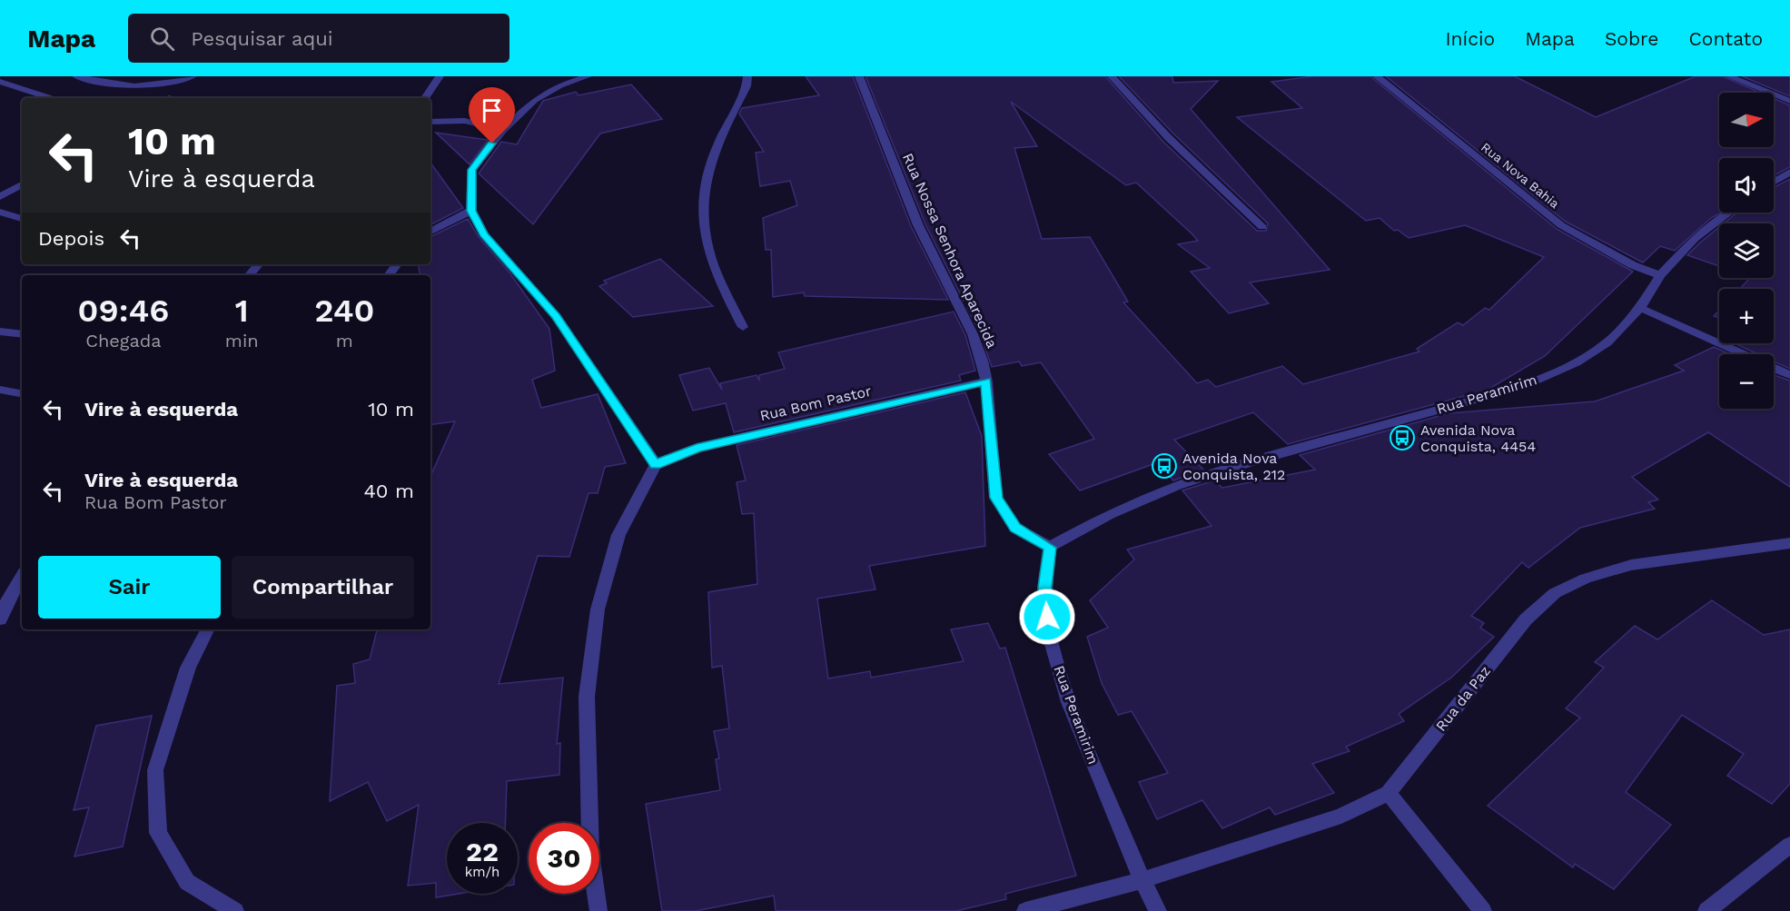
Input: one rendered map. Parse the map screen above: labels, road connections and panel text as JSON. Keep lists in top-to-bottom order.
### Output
{
  "streets": {
    "street": [
      "Rua Nova Bahia",
      "Rua Nossa Senhora Aparecida",
      "Rua Peramirim",
      "Rua Bom Pastor",
      "Rua da Paz"
    ]
  },
  "crossings": [
    ["Rua Nova Bahia", "Rua Peramirim"],
    ["Rua Nossa Senhora Aparecida", "Rua Peramirim"],
    ["Rua Nossa Senhora Aparecida", "Rua Bom Pastor"],
    ["Rua Peramirim", "Rua da Paz"]
  ],
  "places": {
    "bus stop": ["Avenida Nova Conquista, 4454", "Avenida Nova Conquista, 212"]
  },
  "north": "right",
  "page": {
    "header": "Mapa",
    "search": "Pesquisar aqui",
    "nav": [
      "Início",
      "Mapa",
      "Sobre",
      "Contato"
    ],
    "map_buttons": ["+", "−"],
    "turn": ["10 m", "Vire à esquerda"],
    "then": "Depois",
    "eta": [
      "09:46",
      "Chegada",
      "1",
      "min",
      "240",
      "m"
    ],
    "list": [
      {
        "name": "Vire à esquerda",
        "value": "10 m"
      },
      {
        "name": "Vire à esquerda",
        "note": "Rua Bom Pastor",
        "value": "40 m"
      }
    ],
    "buttons": ["Sair", "Compartilhar"],
    "speed": "22 km/h",
    "limit": "30"
  }
}
